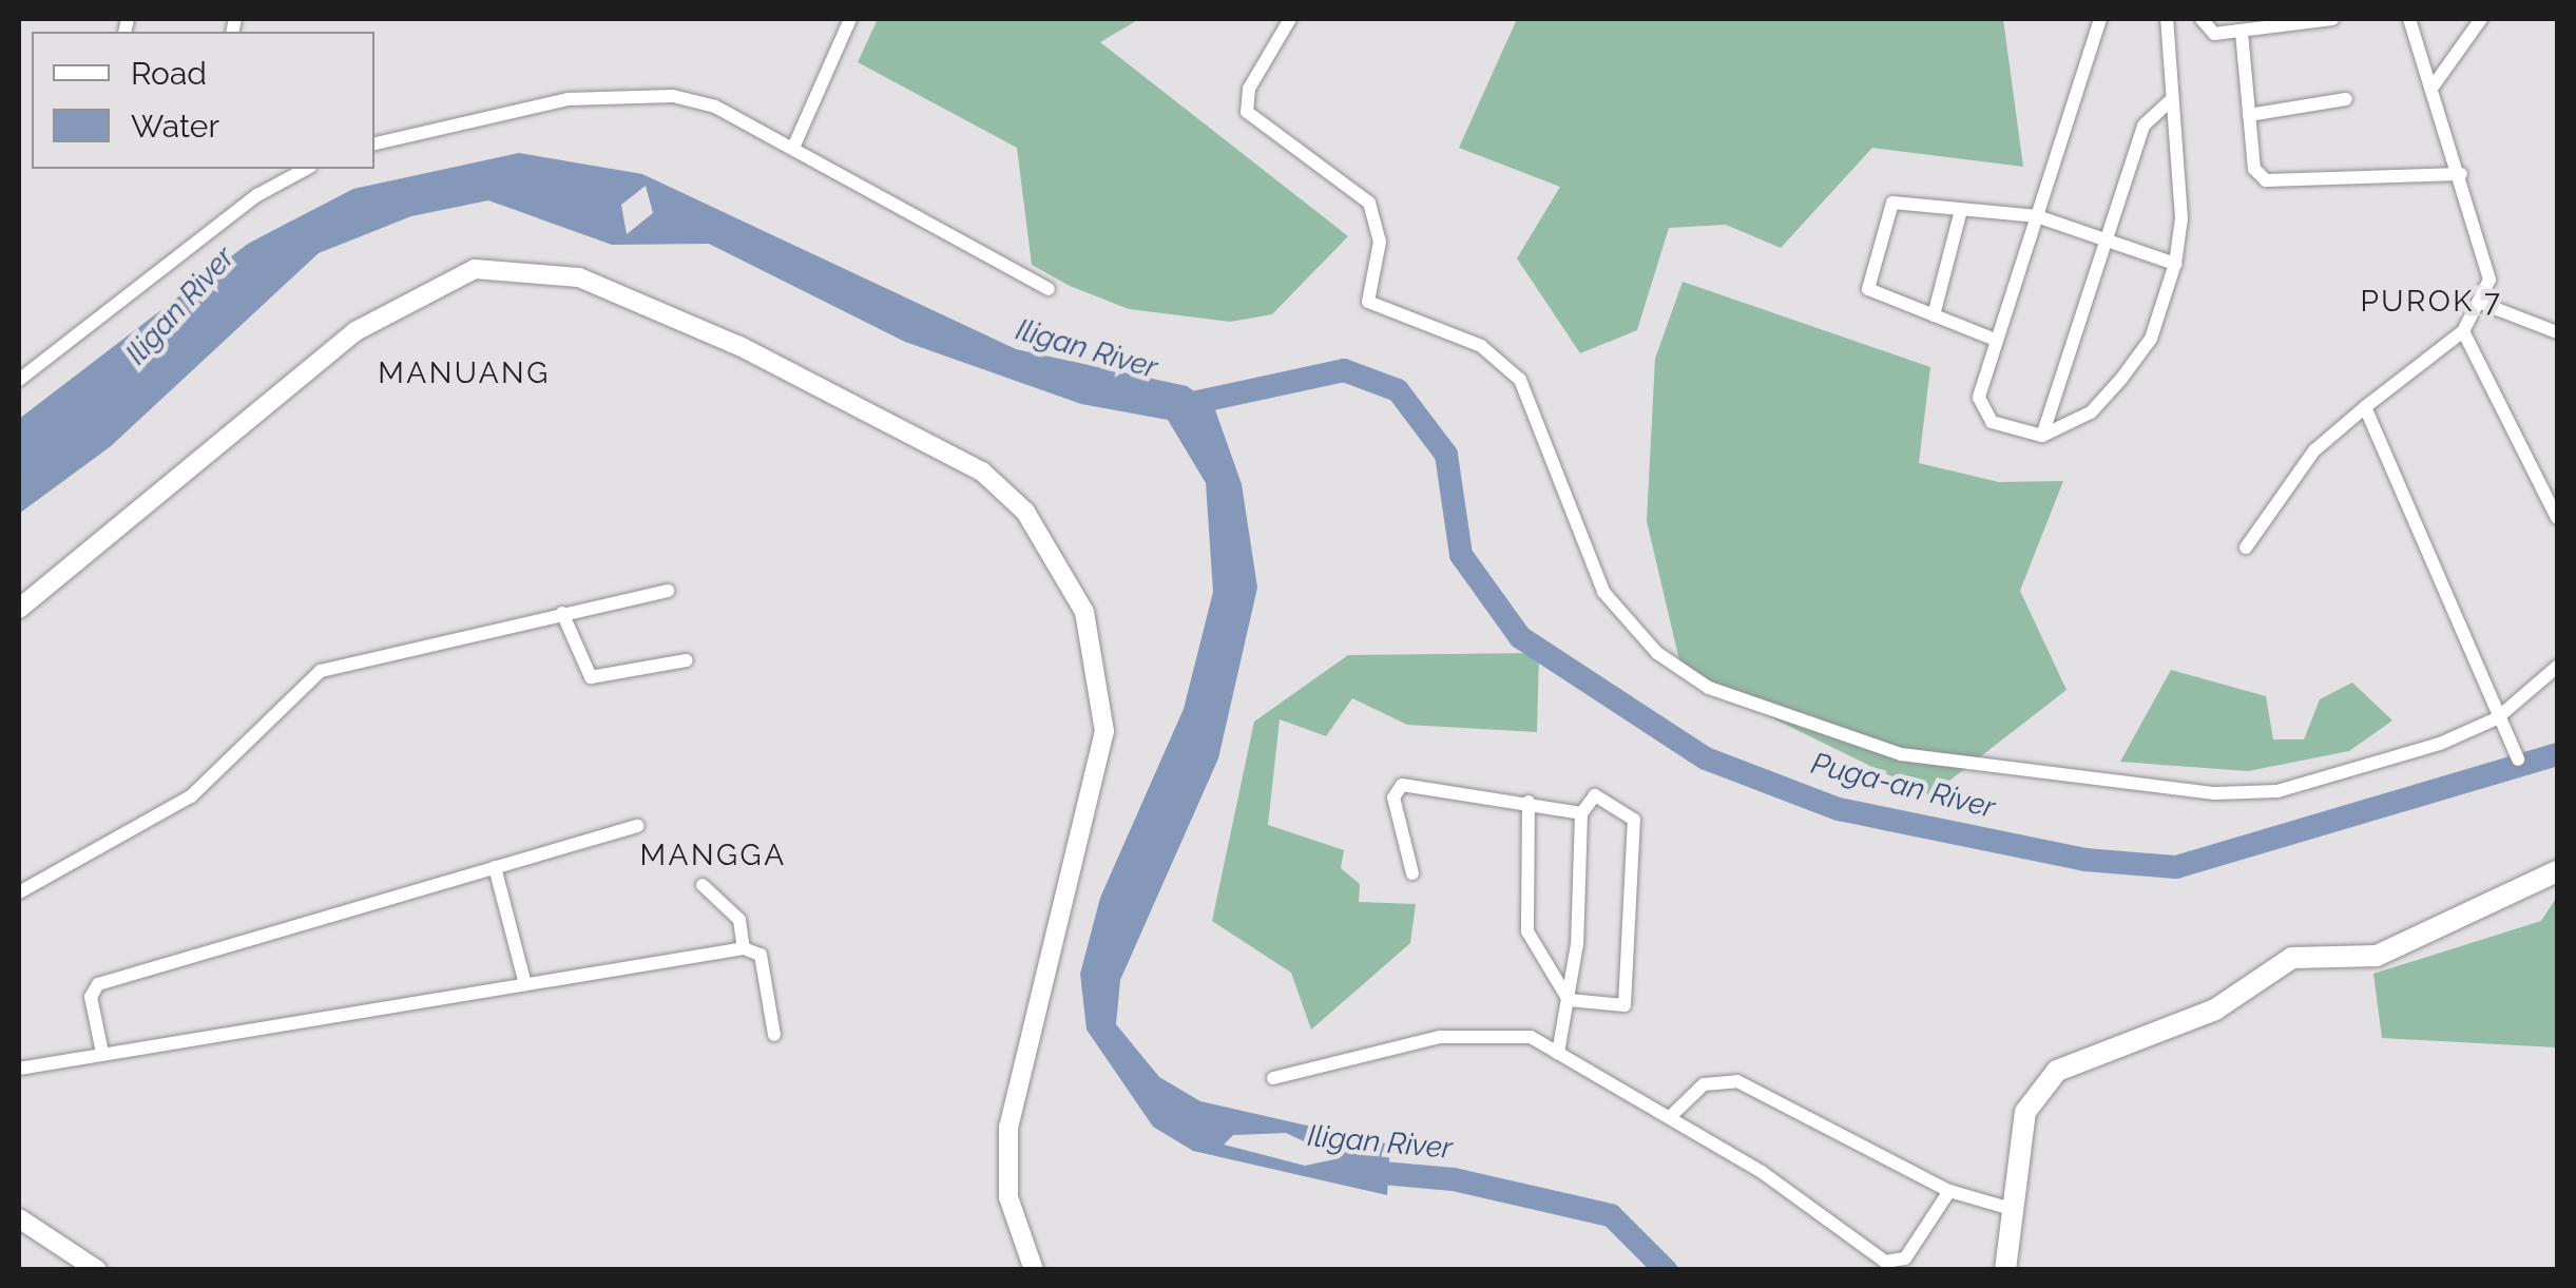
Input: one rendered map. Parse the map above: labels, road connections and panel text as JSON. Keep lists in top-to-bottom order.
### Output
{
  "districts": ["PUROK 7", "MANUANG", "MANGGA"],
  "water": ["Iligan River", "Puga-an River"],
  "legend": ["Road", "Water"]
}
